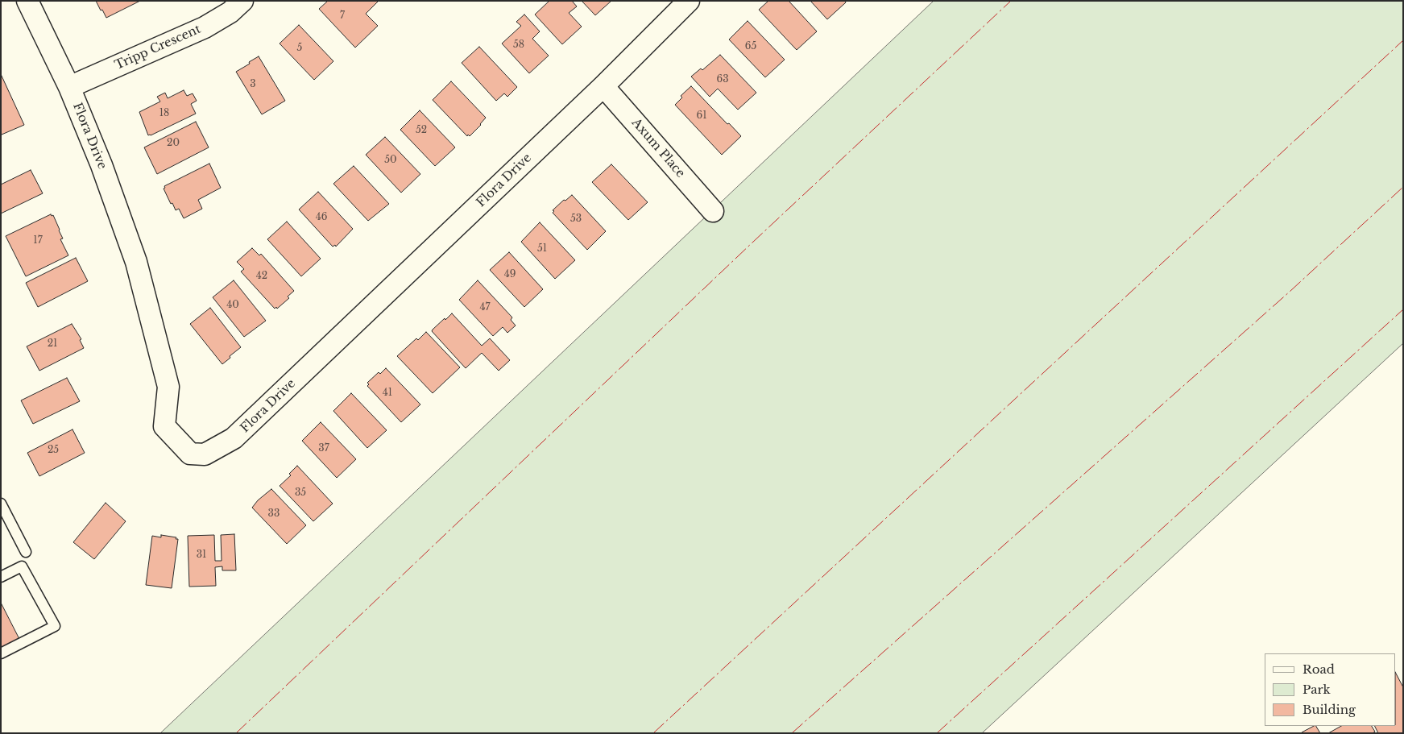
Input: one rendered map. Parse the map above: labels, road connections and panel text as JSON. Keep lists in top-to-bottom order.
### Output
{
  "streets": {
    "street": ["Tripp Crescent", "Flora Drive", "Axum Place"]
  },
  "crossings": [
    ["Tripp Crescent", "Flora Drive"],
    ["Flora Drive", "Axum Place"]
  ],
  "house_numbers": [
    "7",
    "58",
    "65",
    "5",
    "63",
    "3",
    "18",
    "61",
    "52",
    "20",
    "50",
    "46",
    "53",
    "17",
    "51",
    "49",
    "42",
    "40",
    "47",
    "21",
    "41",
    "37",
    "25",
    "35",
    "33",
    "31"
  ],
  "legend": ["Road", "Park", "Building"]
}
